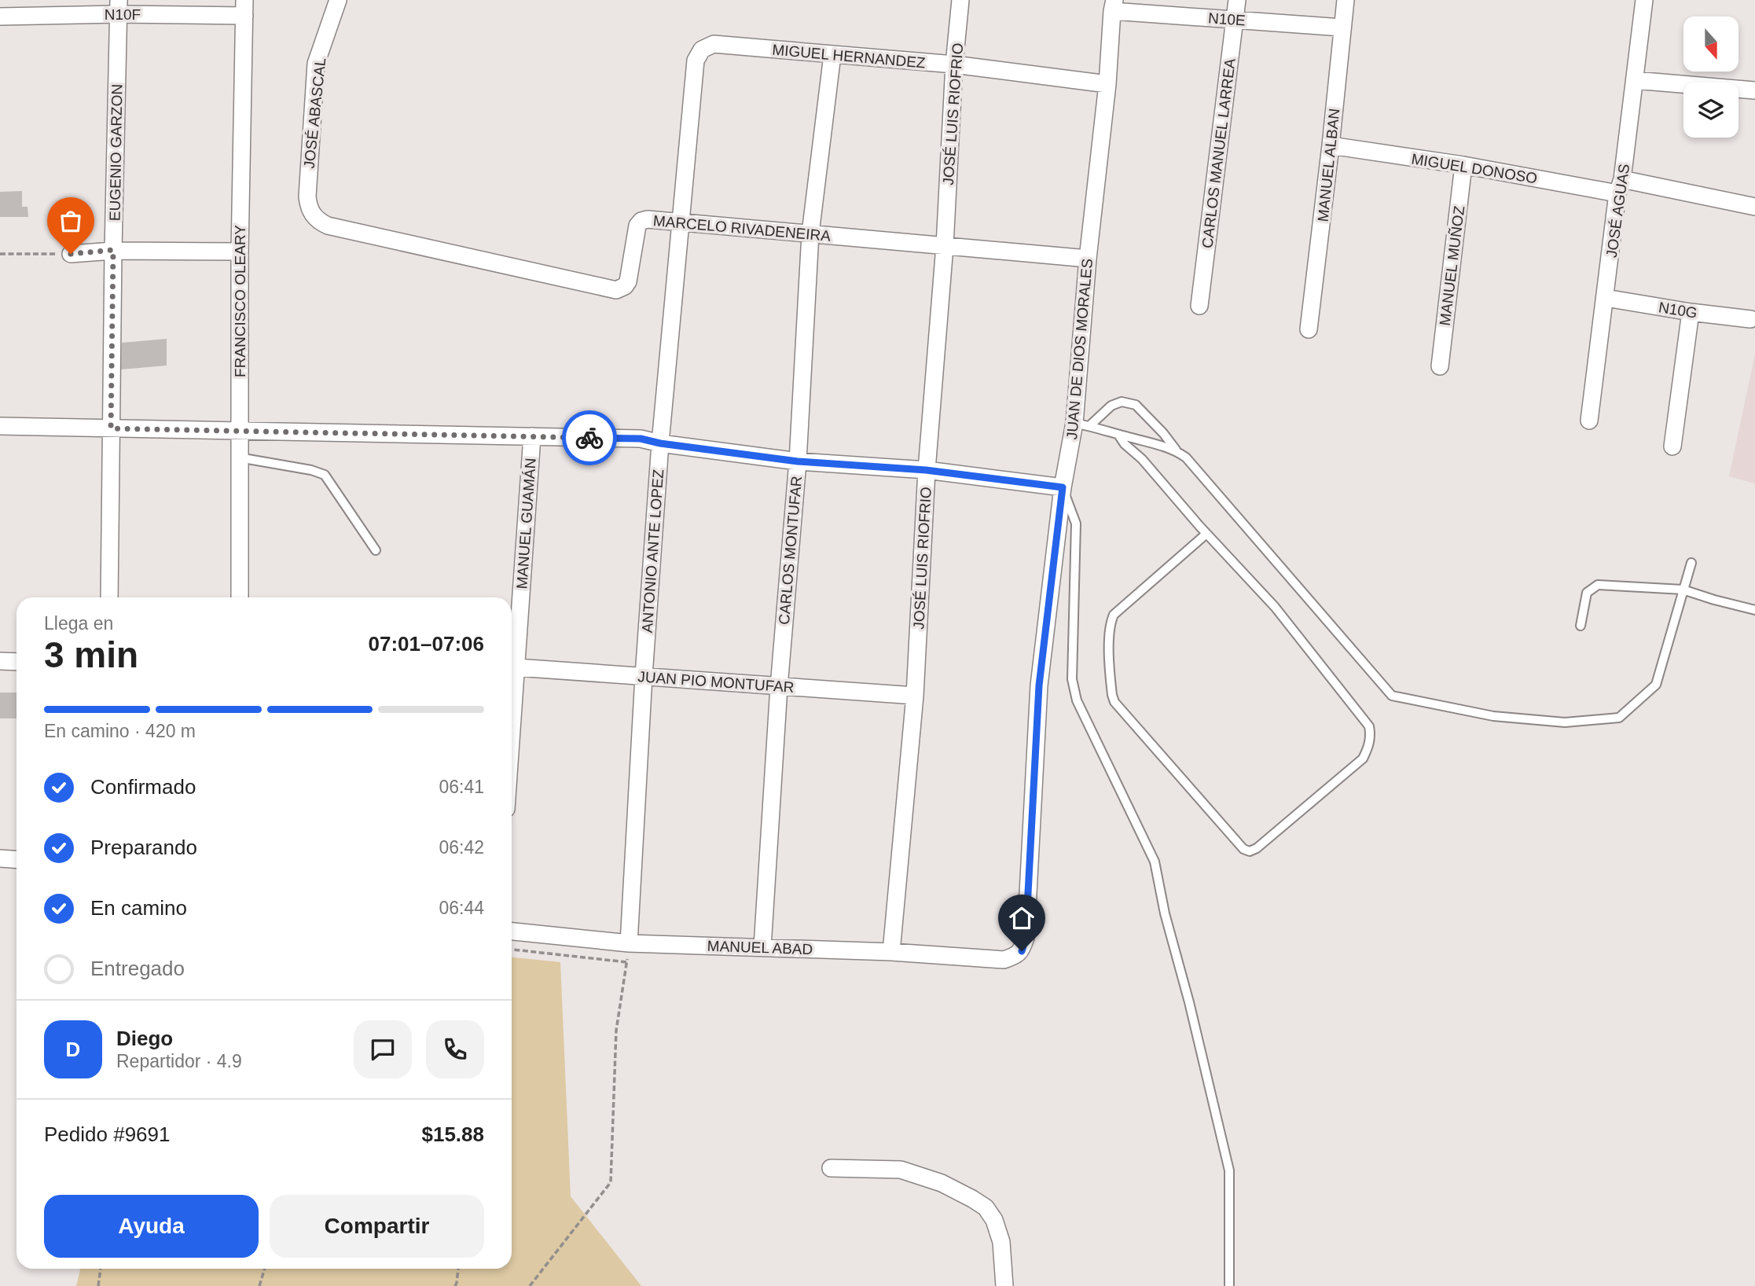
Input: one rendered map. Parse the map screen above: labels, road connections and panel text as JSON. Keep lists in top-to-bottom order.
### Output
{
  "streets": {
    "street": [
      "N10F",
      "N10E",
      "MIGUEL HERNANDEZ",
      "JOSÉ ABASCAL",
      "JOSÉ LUIS RIOFRIO",
      "EUGENIO GARZON",
      "CARLOS MANUEL LARREA",
      "MANUEL ALBAN",
      "MIGUEL DONOSO",
      "JOSÉ AGUAS",
      "MARCELO RIVADENEIRA",
      "MANUEL MUÑOZ",
      "FRANCISCO OLEARY",
      "N10G",
      "JUAN DE DIOS MORALES",
      "MANUEL GUAMÁN",
      "CARLOS MONTUFAR",
      "ANTONIO ANTE LOPEZ",
      "JUAN PIO MONTUFAR",
      "MANUEL ABAD"
    ]
  },
  "crossings": [
    ["N10F", "EUGENIO GARZON"],
    ["N10F", "FRANCISCO OLEARY"],
    ["N10E", "CARLOS MANUEL LARREA"],
    ["N10E", "MANUEL ALBAN"],
    ["N10E", "JUAN DE DIOS MORALES"],
    ["MIGUEL HERNANDEZ", "JOSÉ LUIS RIOFRIO"],
    ["MIGUEL HERNANDEZ", "JUAN DE DIOS MORALES"],
    ["MIGUEL HERNANDEZ", "CARLOS MONTUFAR"],
    ["MIGUEL HERNANDEZ", "ANTONIO ANTE LOPEZ"],
    ["JOSÉ ABASCAL", "MARCELO RIVADENEIRA"],
    ["JOSÉ LUIS RIOFRIO", "MARCELO RIVADENEIRA"],
    ["JOSÉ LUIS RIOFRIO", "JUAN PIO MONTUFAR"],
    ["JOSÉ LUIS RIOFRIO", "MANUEL ABAD"],
    ["MANUEL ALBAN", "MIGUEL DONOSO"],
    ["MIGUEL DONOSO", "JOSÉ AGUAS"],
    ["MIGUEL DONOSO", "MANUEL MUÑOZ"],
    ["JOSÉ AGUAS", "N10G"],
    ["MARCELO RIVADENEIRA", "JUAN DE DIOS MORALES"],
    ["MARCELO RIVADENEIRA", "CARLOS MONTUFAR"],
    ["MARCELO RIVADENEIRA", "ANTONIO ANTE LOPEZ"],
    ["JUAN DE DIOS MORALES", "MANUEL ABAD"],
    ["MANUEL GUAMÁN", "JUAN PIO MONTUFAR"],
    ["CARLOS MONTUFAR", "JUAN PIO MONTUFAR"],
    ["CARLOS MONTUFAR", "MANUEL ABAD"],
    ["ANTONIO ANTE LOPEZ", "JUAN PIO MONTUFAR"],
    ["ANTONIO ANTE LOPEZ", "MANUEL ABAD"]
  ],
  "north": "bottom",
  "page": {
    "heading": ["3 min", "Llega en", "07:01–07:06"],
    "panel": [
      "Diego",
      "Repartidor · 4.9",
      "Pedido #9691",
      "$15.88"
    ],
    "bar": "En camino · 420 m",
    "list": [
      ["Confirmado", "06:41"],
      ["Preparando", "06:42"],
      ["En camino", "06:44"],
      "Entregado"
    ],
    "round": "D",
    "buttons": ["Ayuda", "Compartir"]
  }
}
